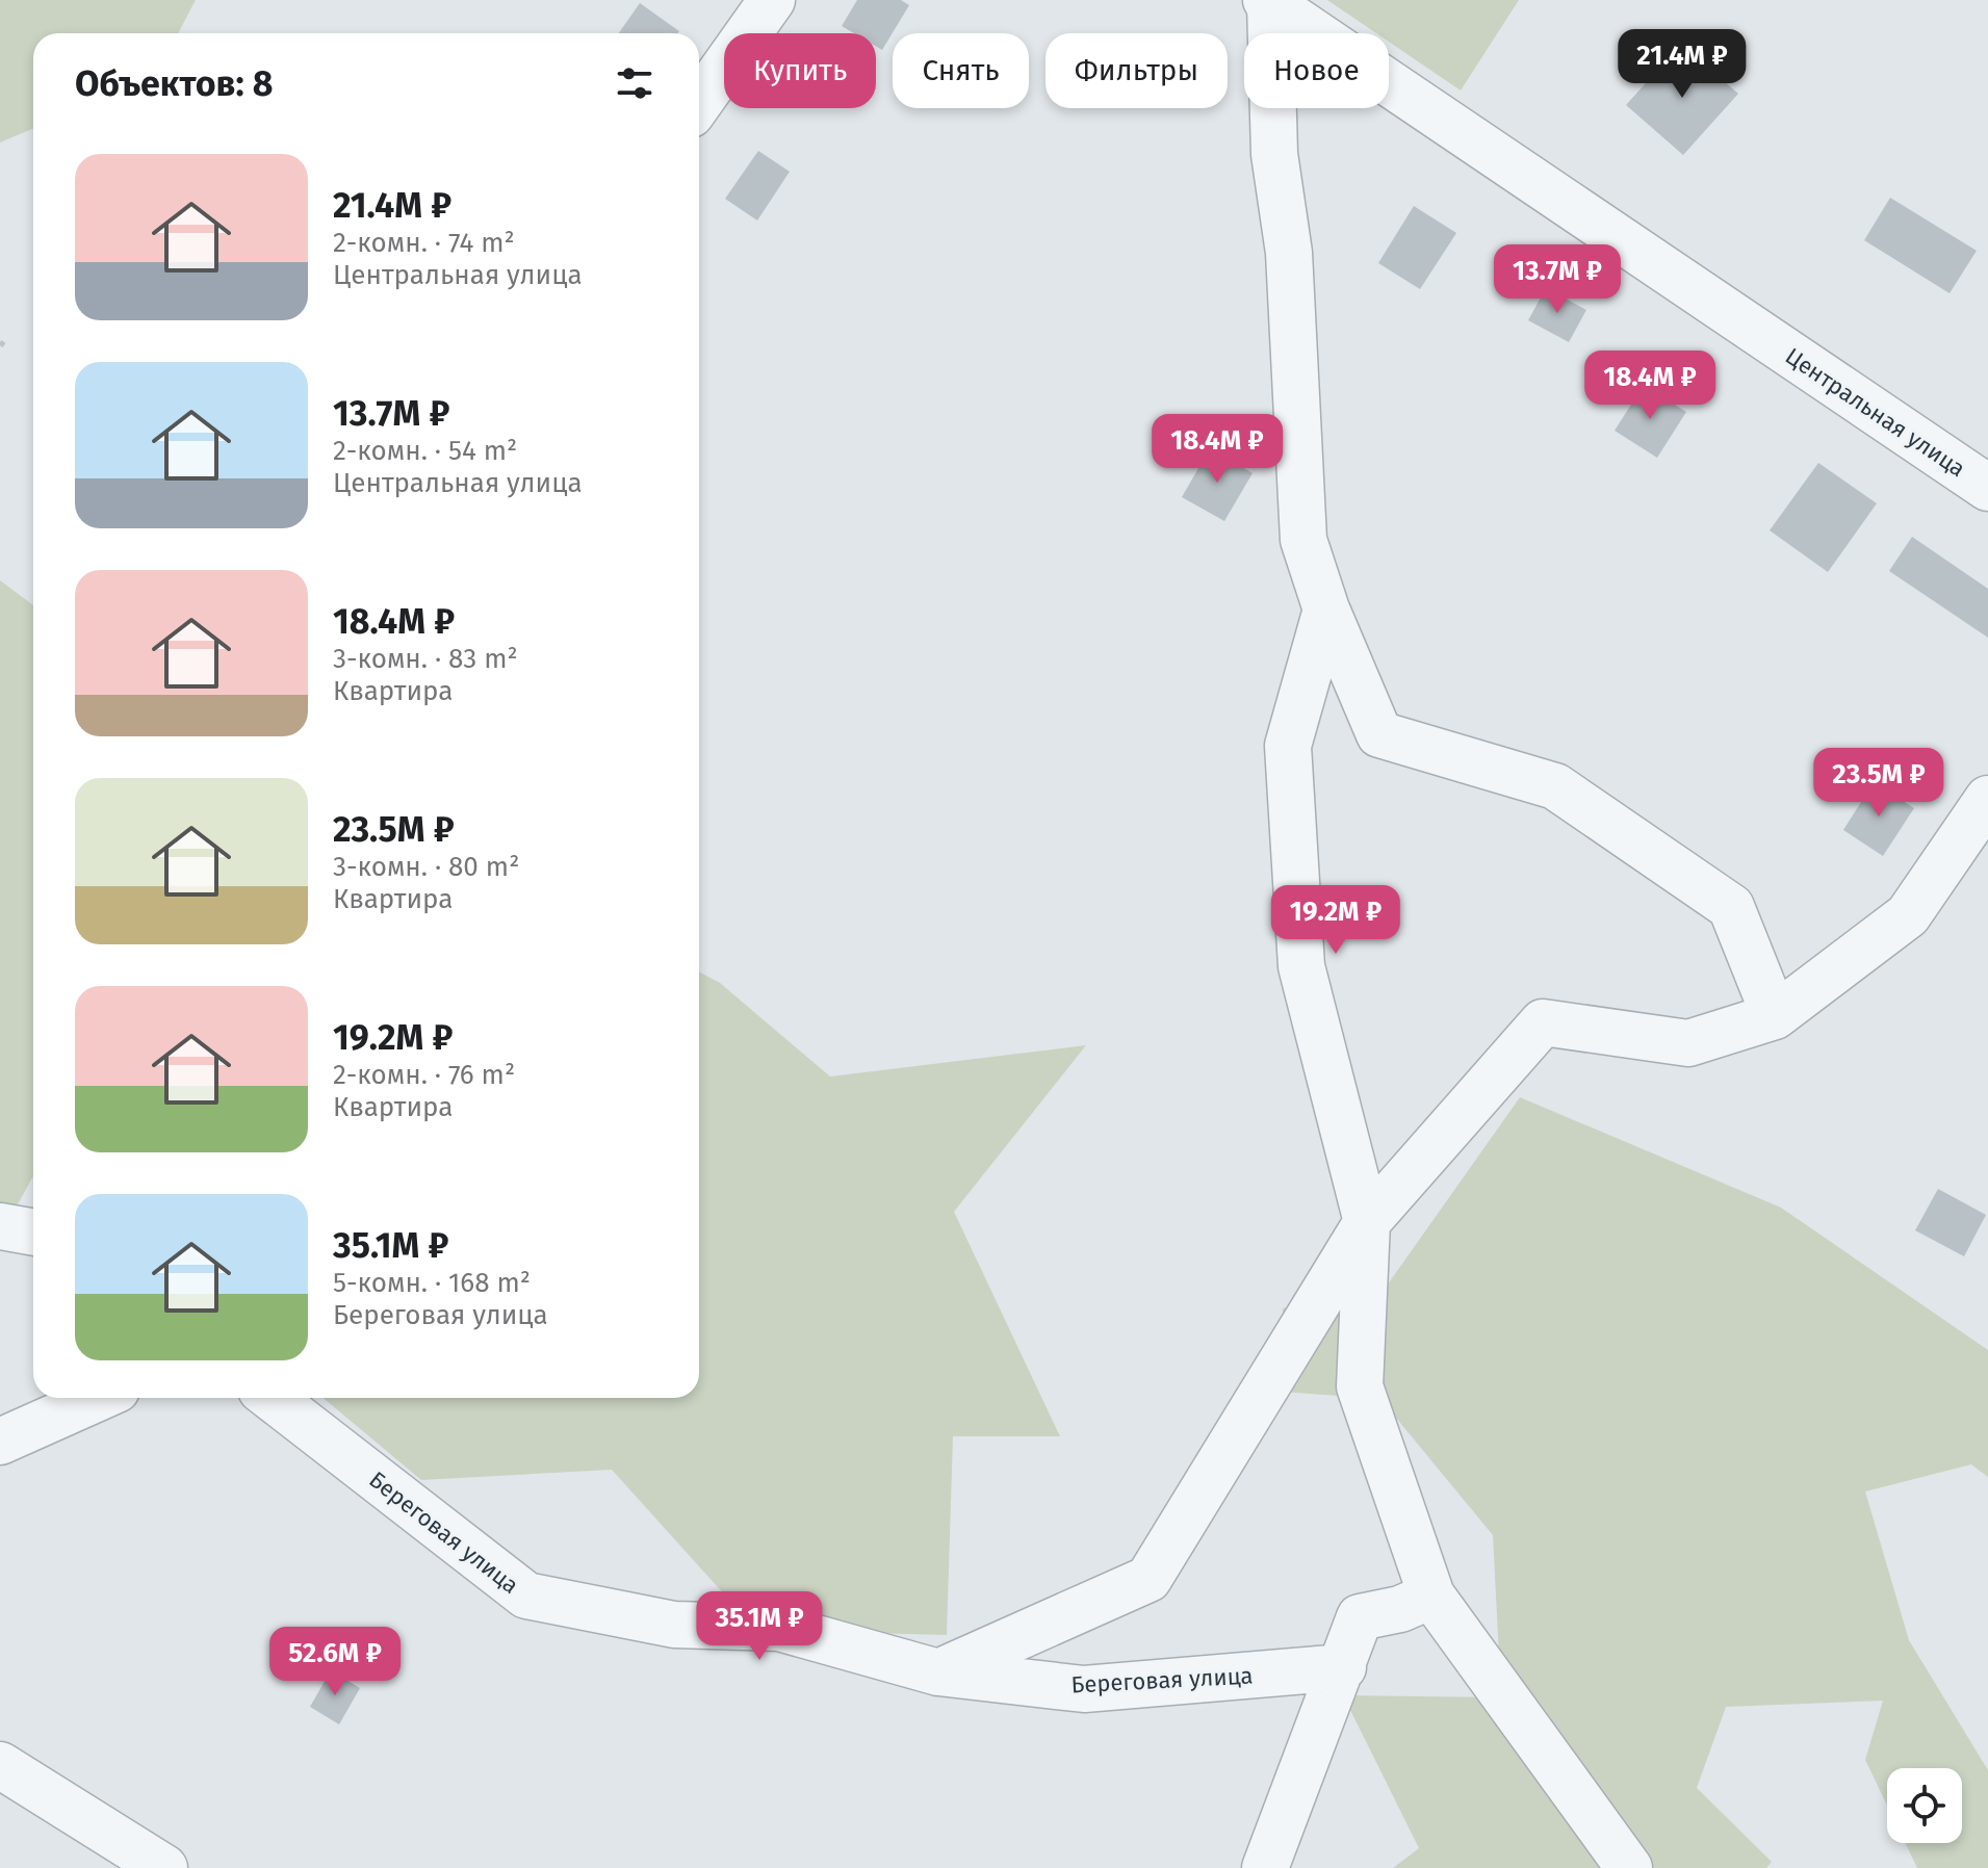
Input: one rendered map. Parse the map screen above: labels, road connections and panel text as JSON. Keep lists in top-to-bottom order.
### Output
{
  "streets": {
    "street": ["Центральная улица", "Береговая улица"]
  },
  "page": {
    "price": [
      "21.4M ₽",
      "13.7M ₽",
      "18.4M ₽",
      "18.4M ₽",
      "23.5M ₽",
      "19.2M ₽",
      "35.1M ₽",
      "52.6M ₽"
    ],
    "chip": [
      "Купить",
      "Снять",
      "Фильтры",
      "Новое"
    ],
    "heading": "Объектов: 8",
    "list": [
      {
        "name": "21.4M ₽",
        "note": "2-комн. · 74 m² · Центральная улица"
      },
      {
        "name": "13.7M ₽",
        "note": "2-комн. · 54 m² · Центральная улица"
      },
      {
        "name": "18.4M ₽",
        "note": "3-комн. · 83 m² · Квартира"
      },
      {
        "name": "23.5M ₽",
        "note": "3-комн. · 80 m² · Квартира"
      },
      {
        "name": "19.2M ₽",
        "note": "2-комн. · 76 m² · Квартира"
      },
      {
        "name": "35.1M ₽",
        "note": "5-комн. · 168 m² · Береговая улица"
      }
    ]
  }
}
